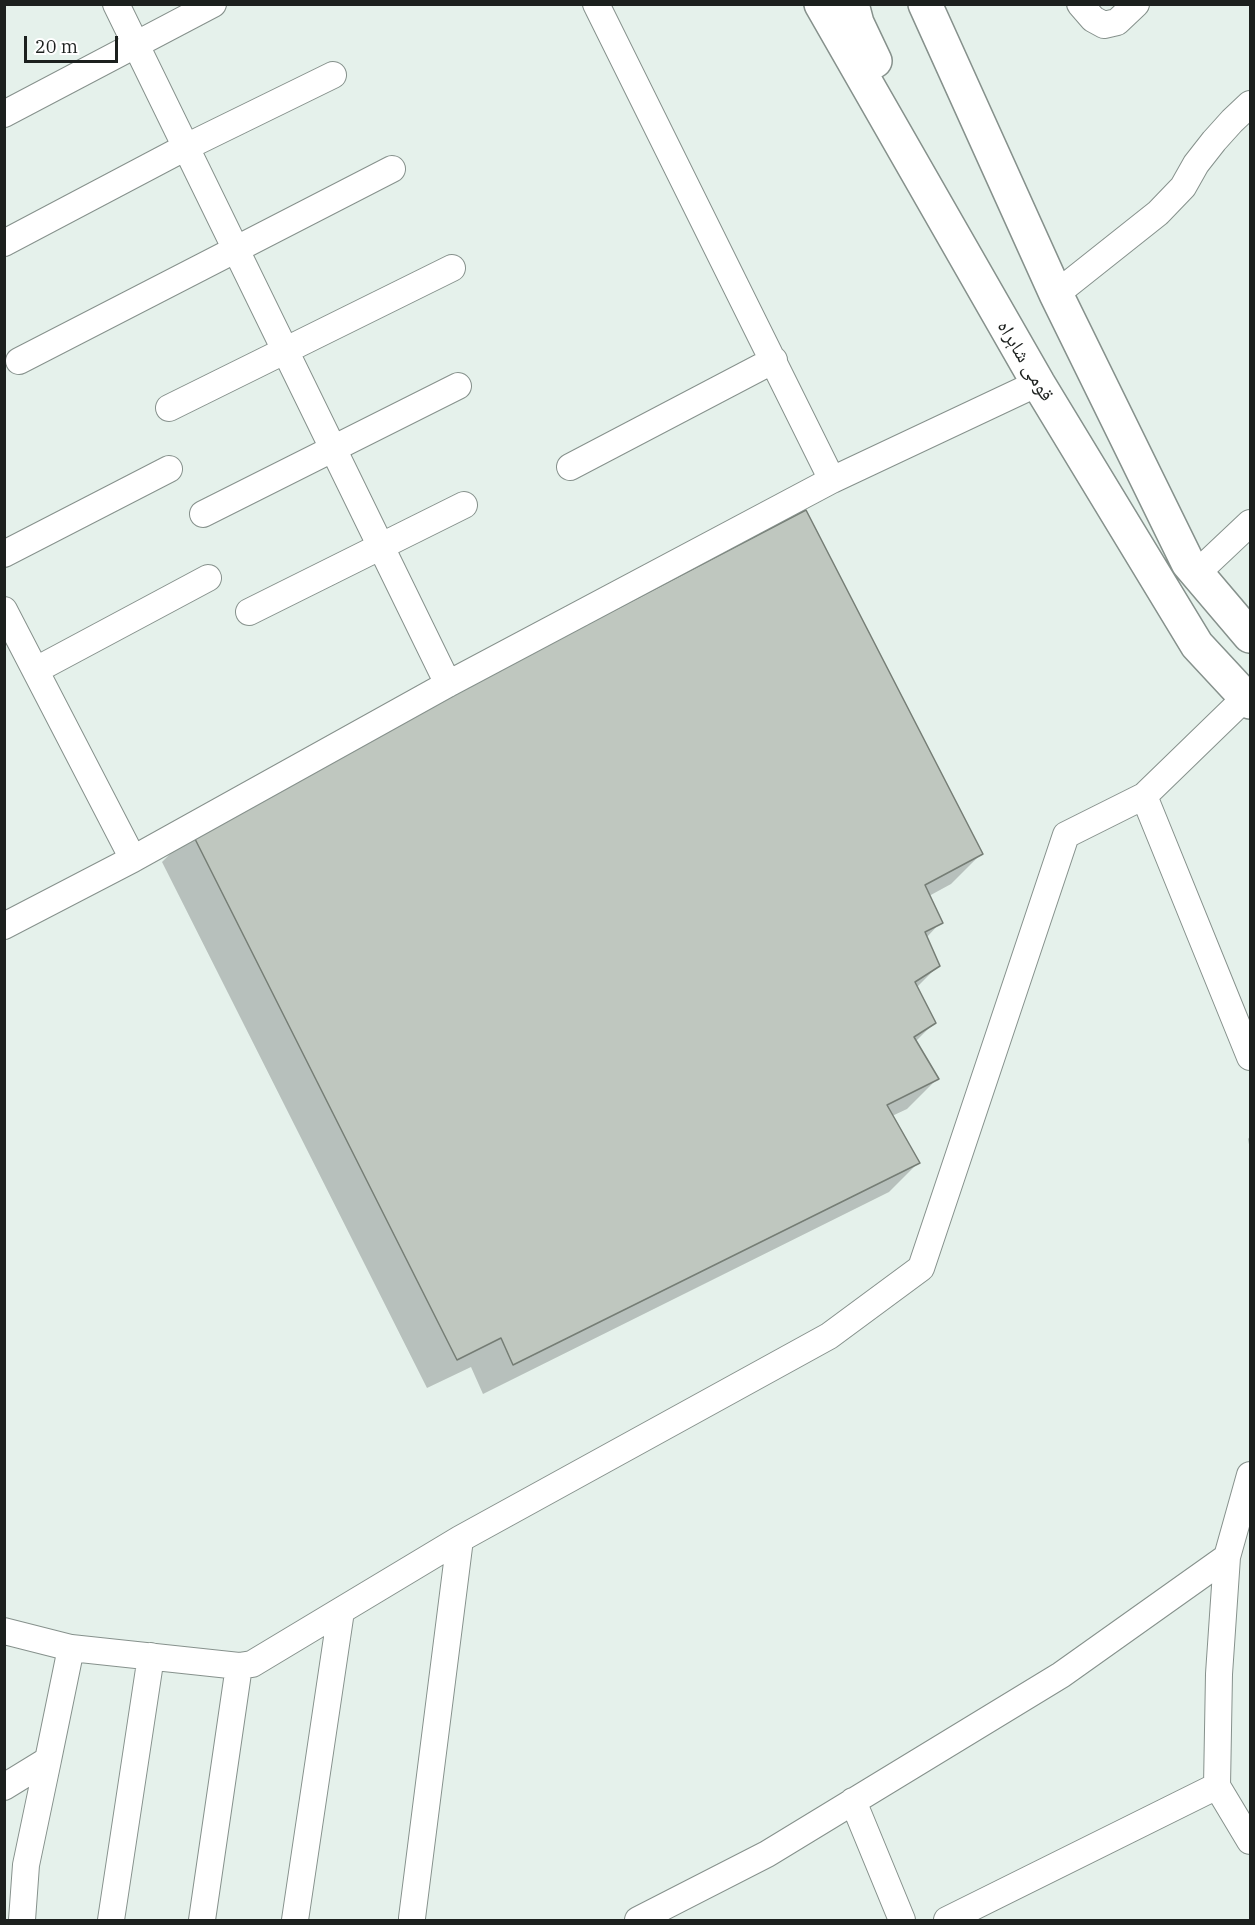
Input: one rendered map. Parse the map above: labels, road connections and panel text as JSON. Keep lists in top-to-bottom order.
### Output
{
  "streets": {
    "highway": ["قومی شاہراہ"]
  },
  "scale_bar": "20 m"
}
